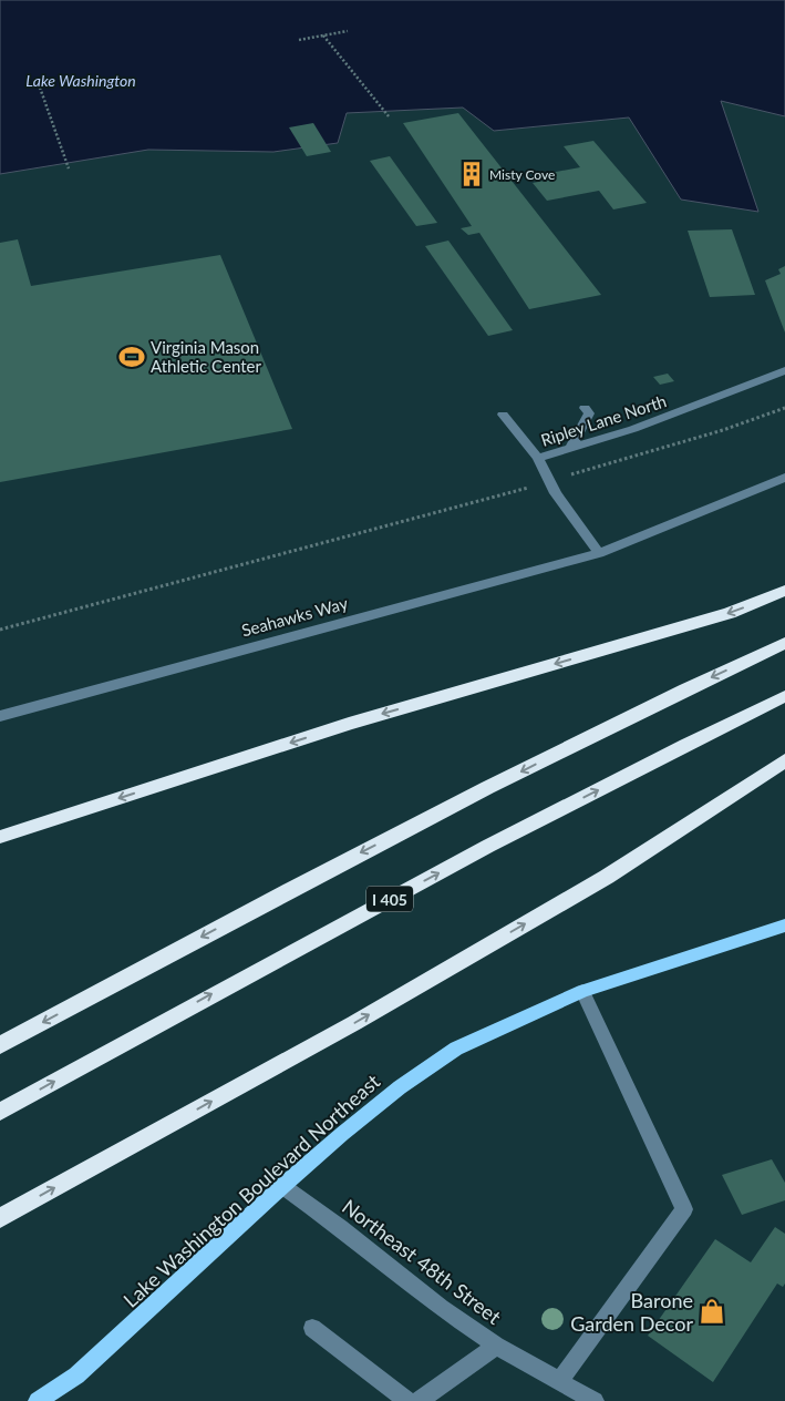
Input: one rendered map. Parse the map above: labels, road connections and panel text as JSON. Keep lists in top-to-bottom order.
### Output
{
  "streets": {
    "highway": ["I 405"],
    "main road": ["Lake Washington Boulevard Northeast"],
    "street": ["Ripley Lane North", "Seahawks Way", "Northeast 48th Street"]
  },
  "crossings": [
    ["Ripley Lane North", "Seahawks Way"],
    ["Lake Washington Boulevard Northeast", "Northeast 48th Street"]
  ],
  "water": ["Lake Washington"],
  "places": {
    "building": ["Misty Cove"],
    "sports": ["Virginia Mason Athletic Center"],
    "shop": ["Barone Garden Decor"]
  }
}
